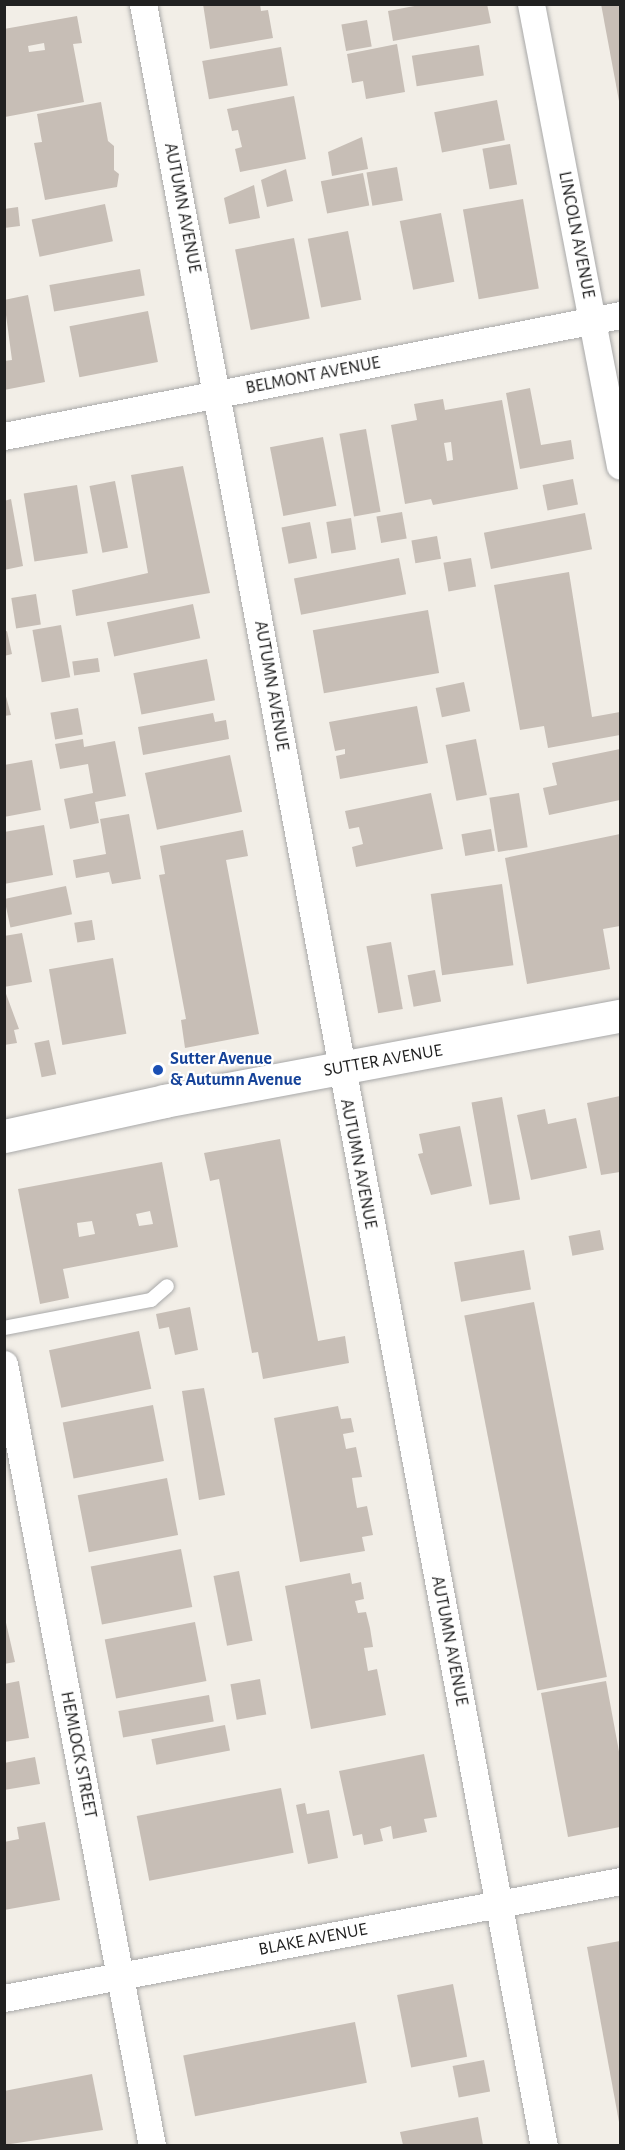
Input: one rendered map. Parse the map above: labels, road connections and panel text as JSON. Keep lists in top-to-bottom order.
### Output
{
  "streets": {
    "street": [
      "AUTUMN AVENUE",
      "LINCOLN AVENUE",
      "BELMONT AVENUE",
      "SUTTER AVENUE",
      "HEMLOCK STREET",
      "BLAKE AVENUE"
    ]
  },
  "crossings": [
    ["AUTUMN AVENUE", "BELMONT AVENUE"],
    ["AUTUMN AVENUE", "SUTTER AVENUE"],
    ["AUTUMN AVENUE", "BLAKE AVENUE"],
    ["LINCOLN AVENUE", "BELMONT AVENUE"],
    ["HEMLOCK STREET", "BLAKE AVENUE"]
  ],
  "places": ["Sutter Avenue & Autumn Avenue"]
}
